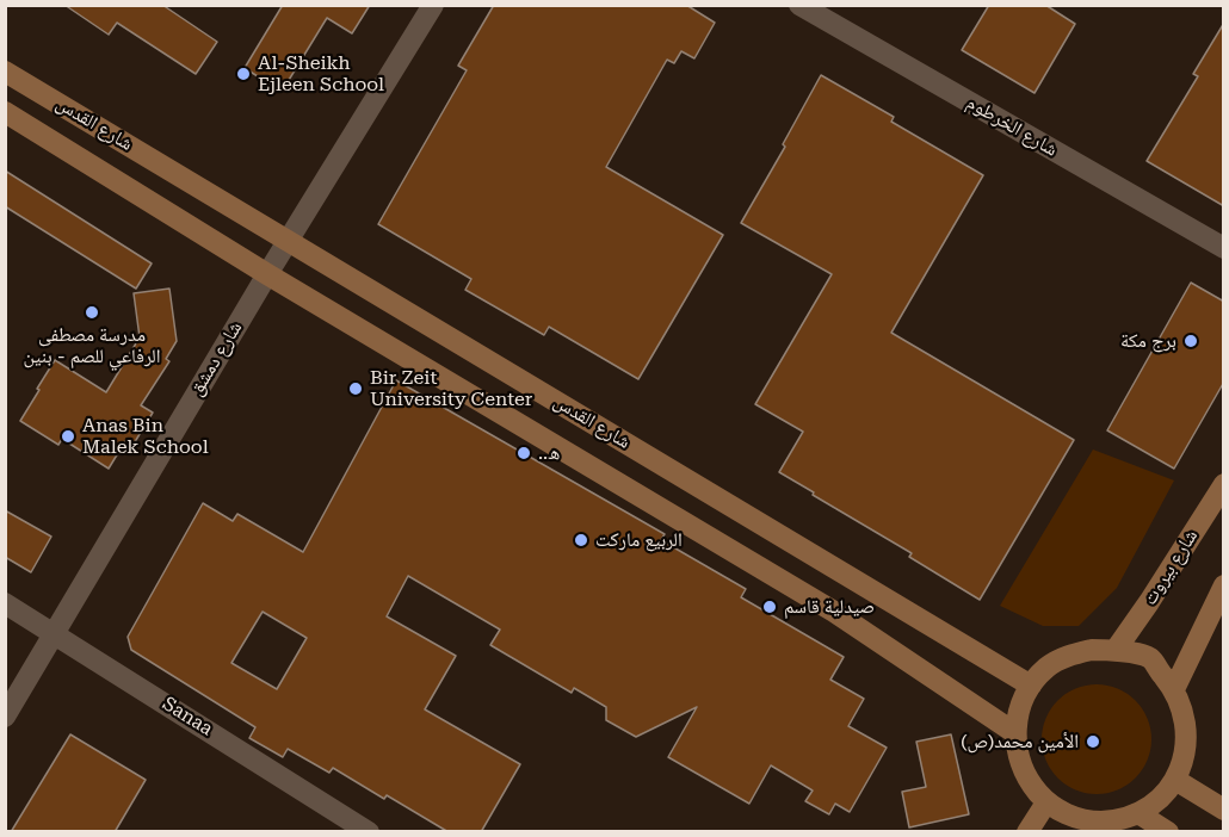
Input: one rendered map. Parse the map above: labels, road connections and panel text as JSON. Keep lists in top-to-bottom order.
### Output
{
  "streets": {
    "main road": ["شارع القدس", "شارع بيروت"],
    "street": ["شارع الخرطوم", "شارع دمشق", "Sanaa"]
  },
  "crossings": [
    ["شارع القدس", "شارع دمشق"],
    ["شارع القدس", "شارع بيروت"],
    ["شارع دمشق", "Sanaa"]
  ],
  "places": [
    "Al-Sheikh Ejleen School",
    "مدرسة مصطفى الرفاعي للصم - بنين",
    "برج مكة",
    "Bir Zeit University Center",
    "Anas Bin Malek School",
    "..ه",
    "الربيع ماركت",
    "صيدلية قاسم",
    "الأمين محمد(ص)"
  ]
}
